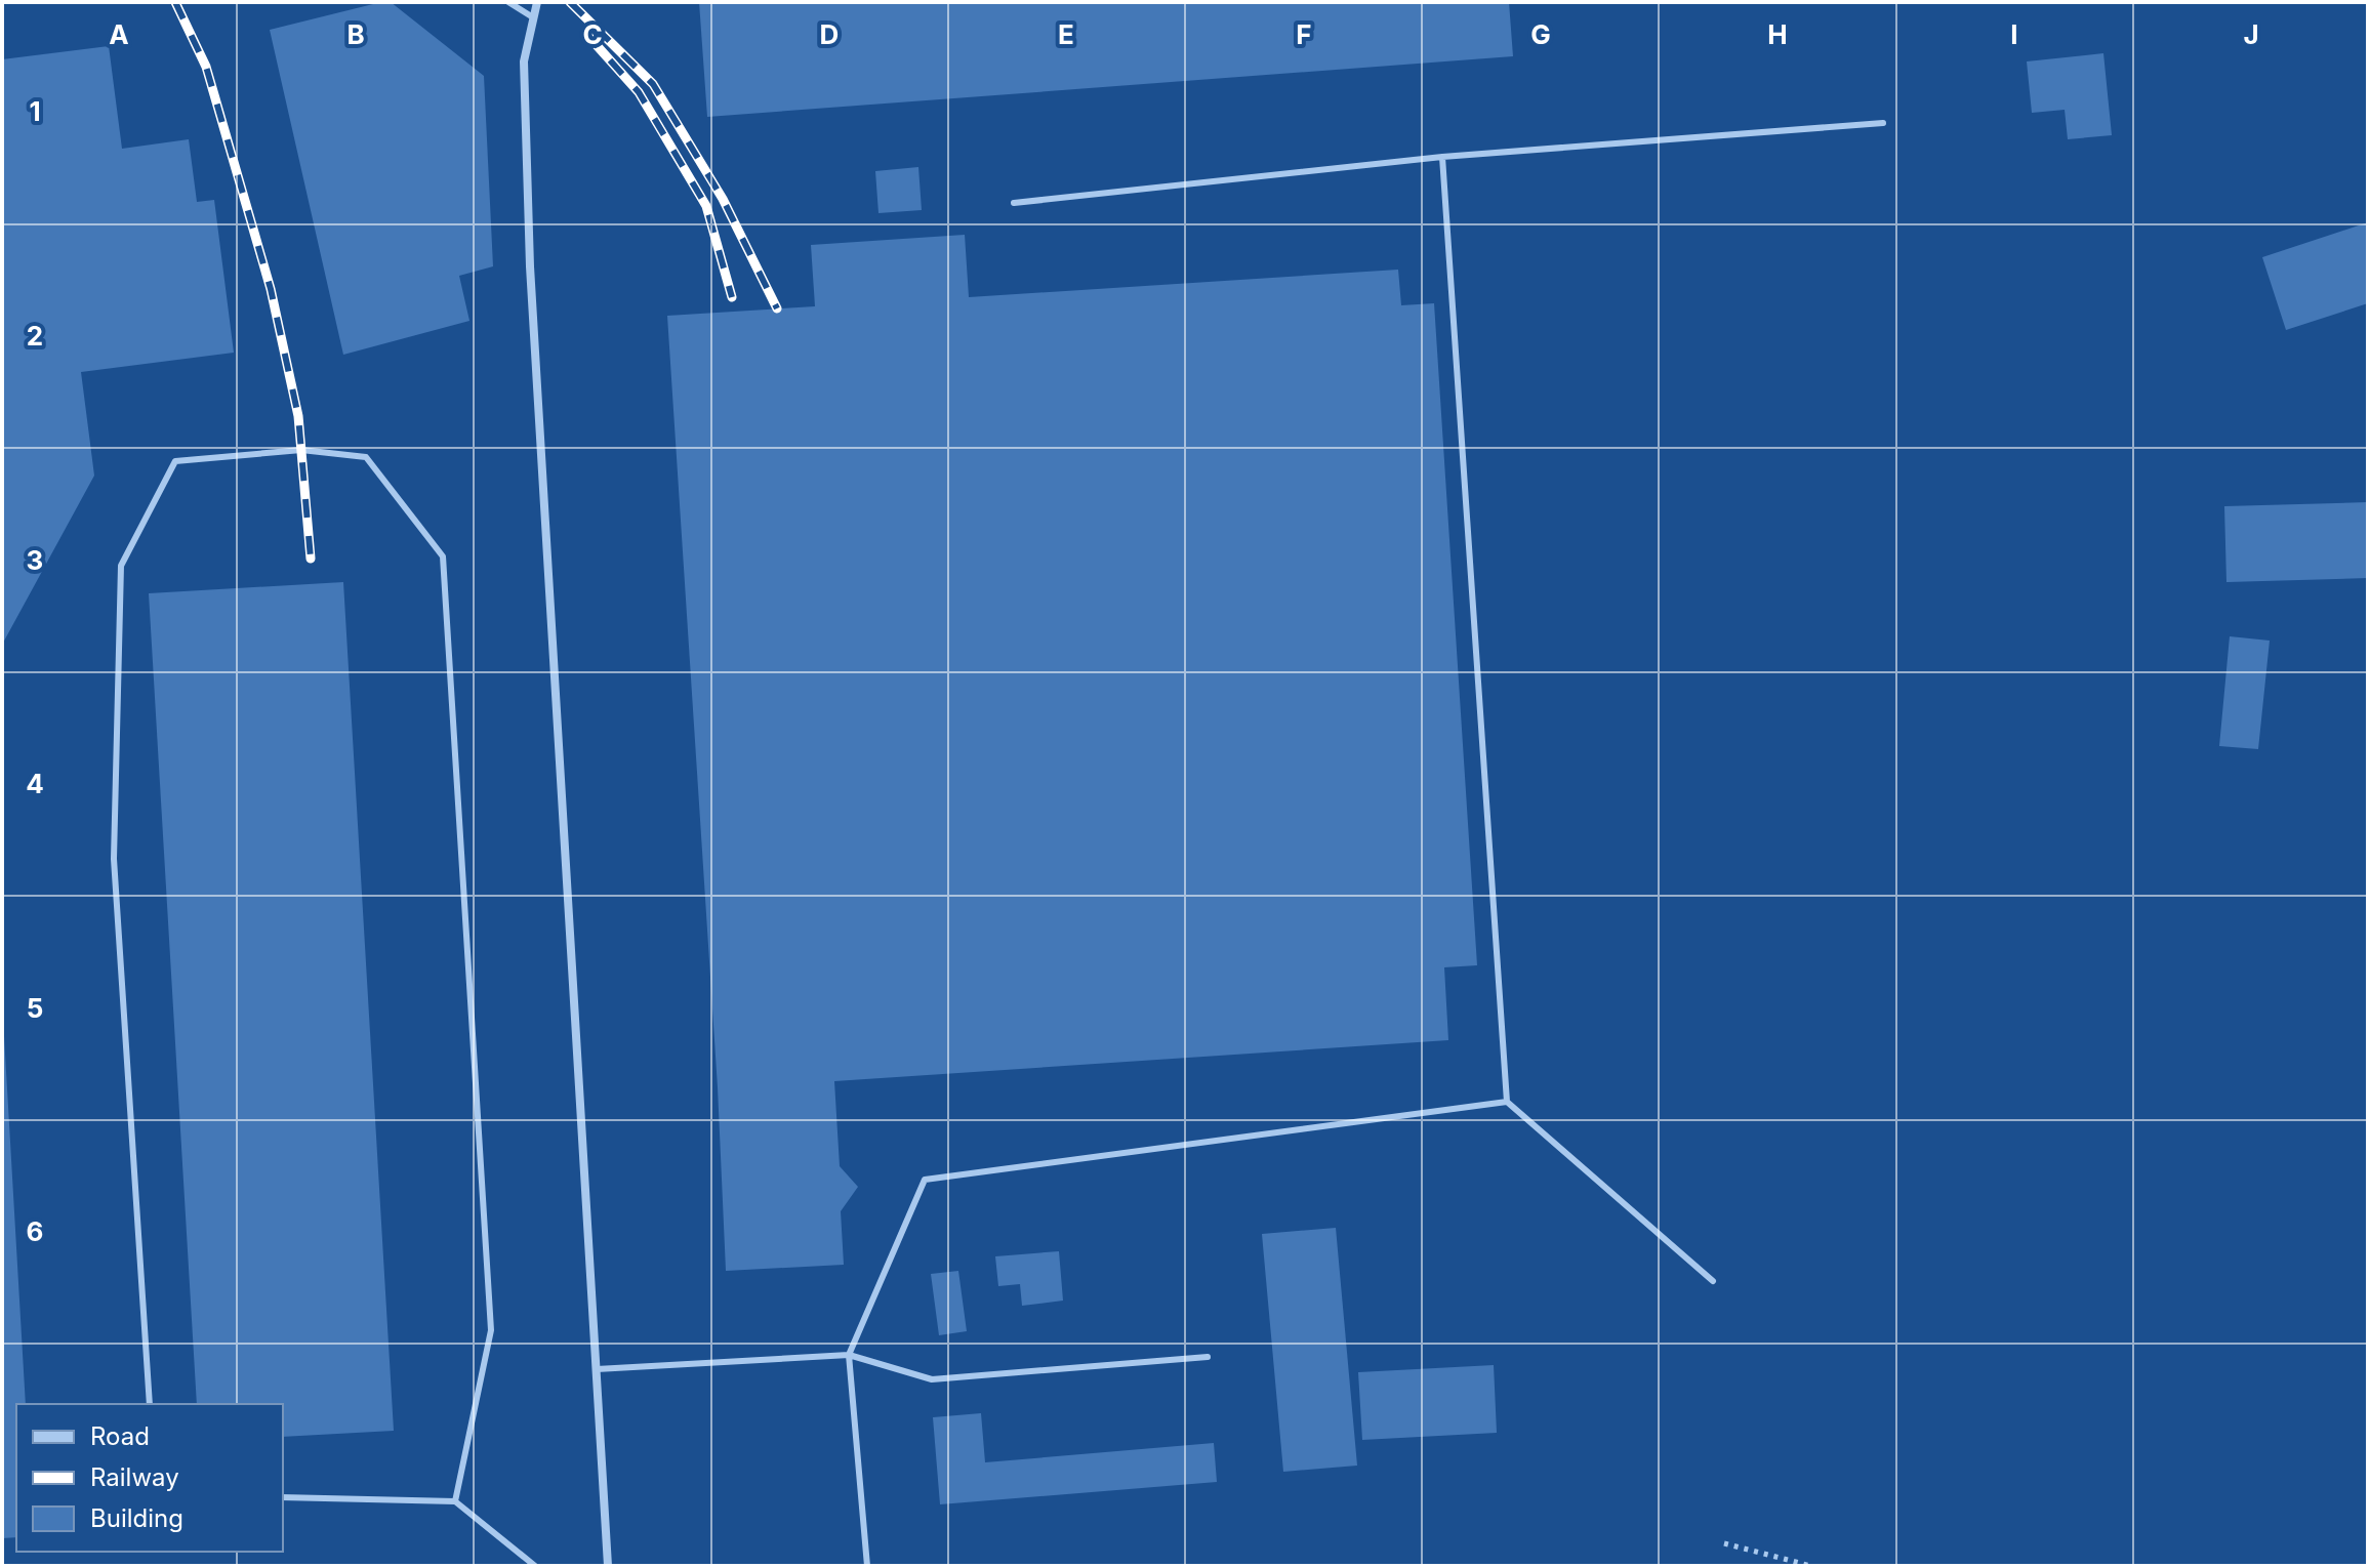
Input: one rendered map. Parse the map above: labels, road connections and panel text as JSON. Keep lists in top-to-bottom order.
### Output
{
  "legend": ["Road", "Railway", "Building"],
  "grid": {
    "columns": [
      "A",
      "B",
      "C",
      "D",
      "E",
      "F",
      "G",
      "H",
      "I",
      "J"
    ],
    "rows": [
      "1",
      "2",
      "3",
      "4",
      "5",
      "6"
    ]
  }
}
